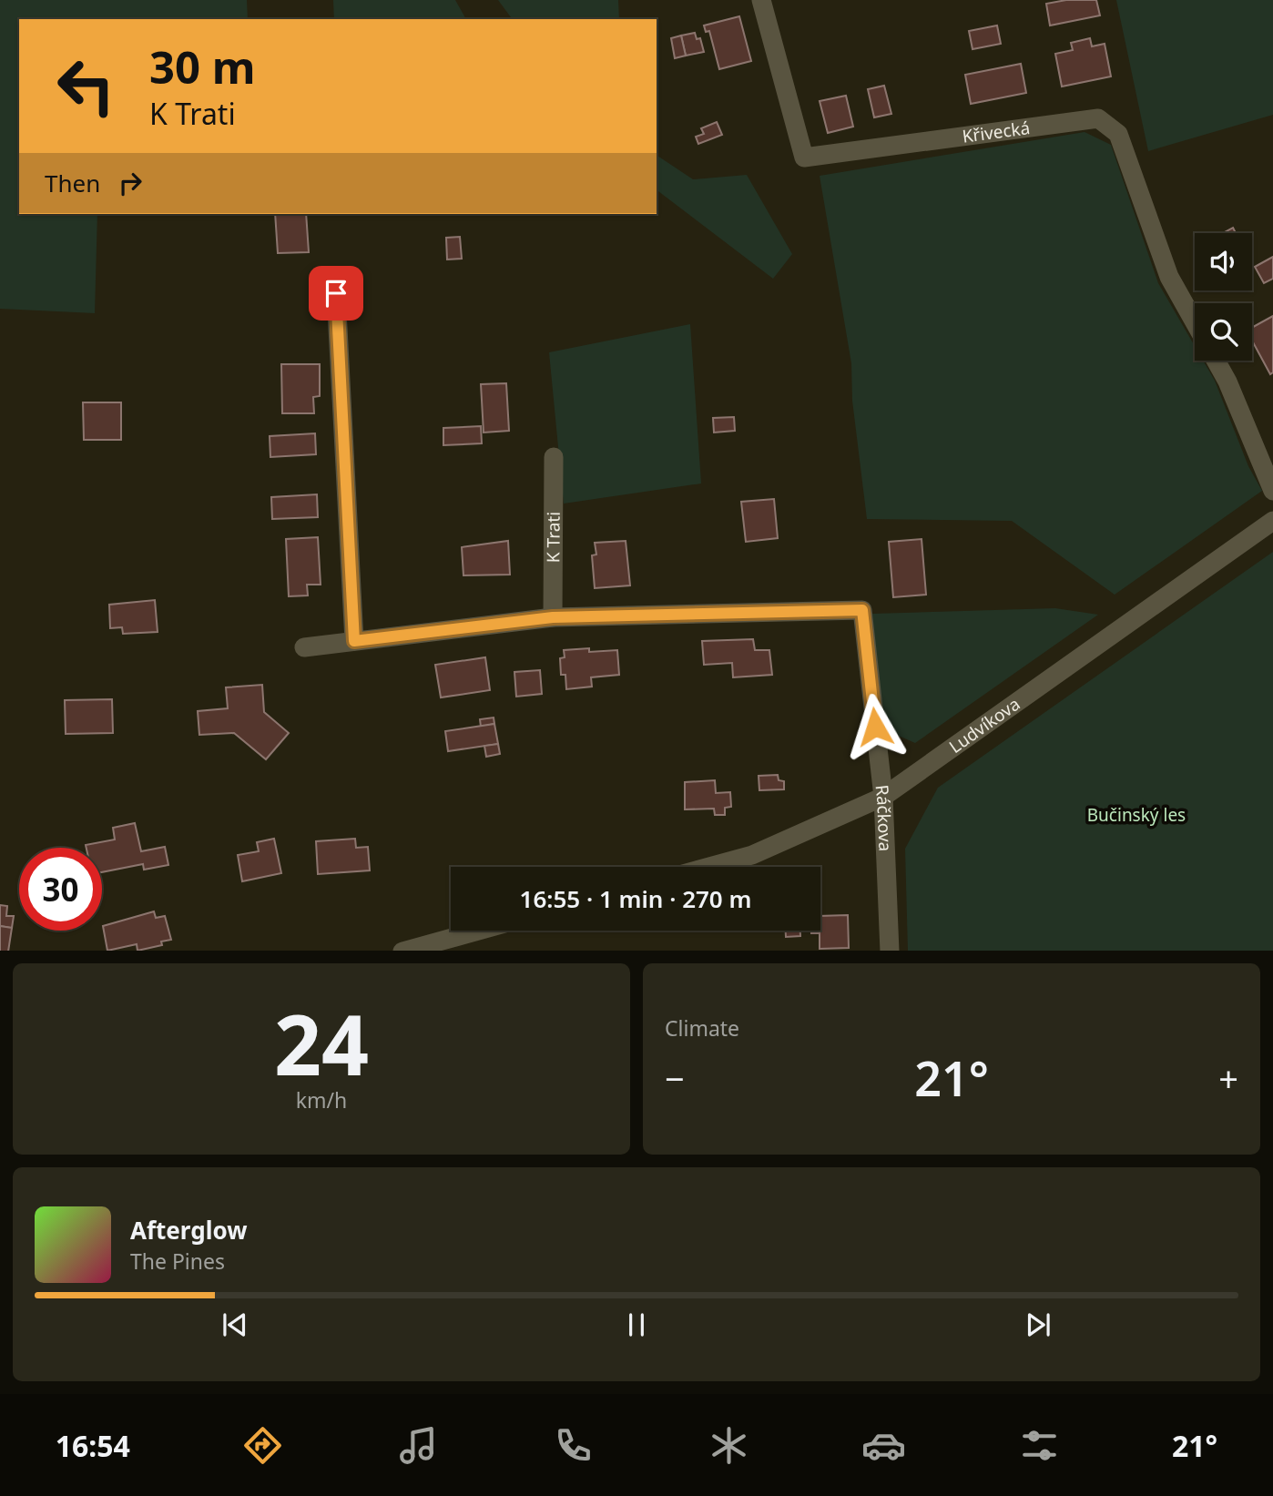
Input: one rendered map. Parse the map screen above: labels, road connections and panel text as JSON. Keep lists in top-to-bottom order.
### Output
{
  "streets": {
    "street": [
      "Křivecká",
      "K Trati",
      "Ludvíkova",
      "Ráčkova"
    ]
  },
  "crossings": [
    ["K Trati", "Ráčkova"],
    ["Ludvíkova", "Ráčkova"]
  ],
  "parks": ["Bučinský les"],
  "page": {
    "turn": ["30 m", "K Trati"],
    "then": "Then",
    "limit": "30",
    "trip": "16:55 · 1 min · 270 m",
    "tile": [
      ["24", "km/h"],
      "Climate"
    ],
    "heat": ["−", "21°", "+"],
    "song": ["Afterglow", "The Pines"],
    "tabs": ["16:54", "21°"]
  }
}
